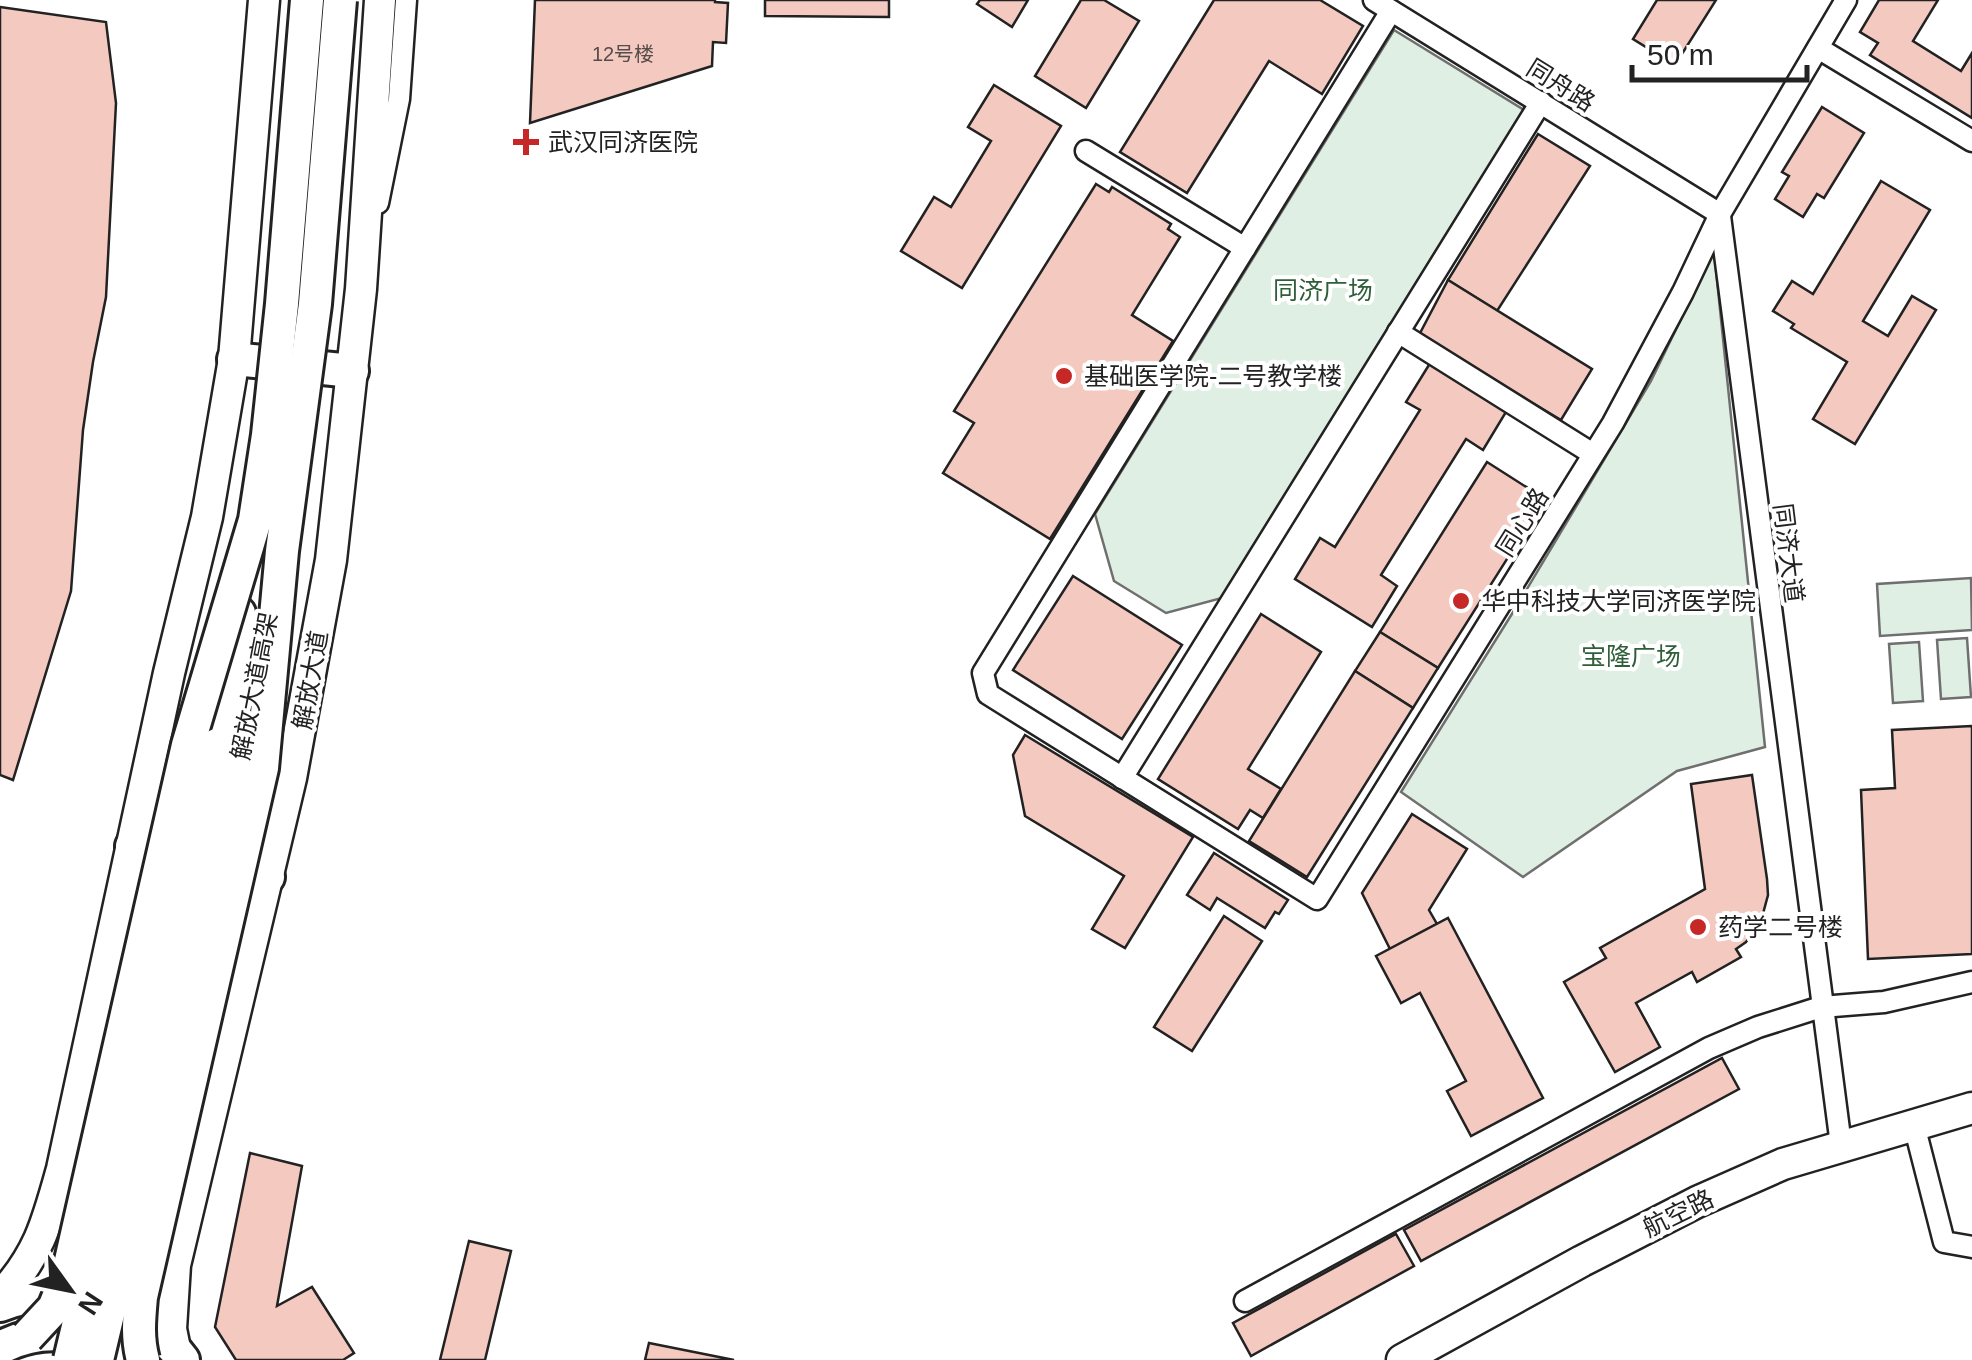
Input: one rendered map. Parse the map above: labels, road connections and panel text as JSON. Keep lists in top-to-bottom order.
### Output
{
  "streets": {
    "main road": ["解放大道", "解放大道高架", "航空路"],
    "street": ["同舟路", "同心路", "同济大道"]
  },
  "crossings": [
    ["同舟路", "同心路"],
    ["同舟路", "同济大道"],
    ["同心路", "同济大道"],
    ["同济大道", "航空路"]
  ],
  "parks": ["同济广场", "宝隆广场"],
  "places": {
    "health": ["武汉同济医院"],
    "other": ["基础医学院-二号教学楼", "华中科技大学同济医学院", "药学二号楼"]
  },
  "house_numbers": ["12号楼"],
  "scale_bar": "50 m",
  "north": "bottom right"
}
